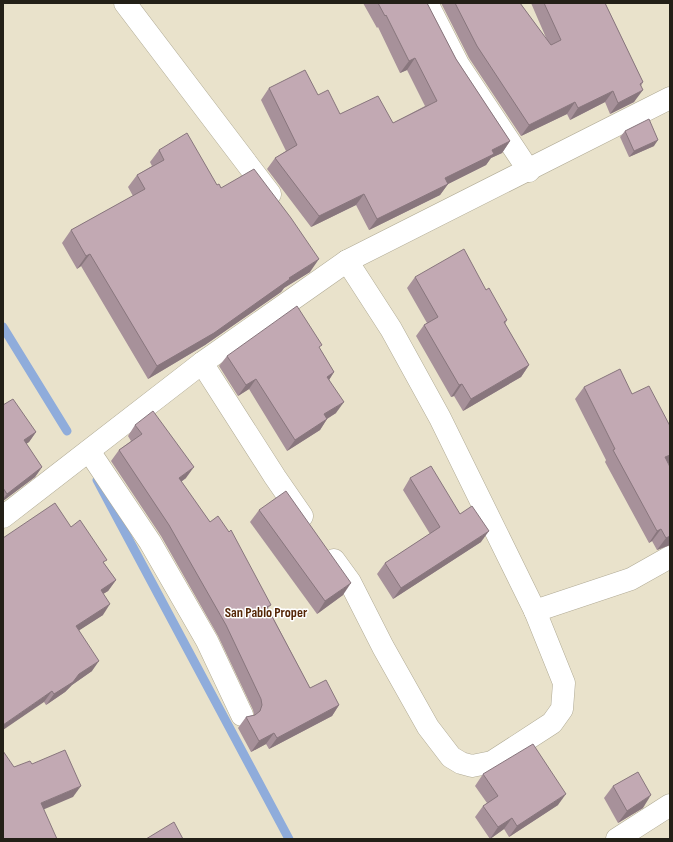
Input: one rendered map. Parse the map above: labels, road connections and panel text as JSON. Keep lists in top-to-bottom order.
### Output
{
  "districts": ["San Pablo Proper"]
}
